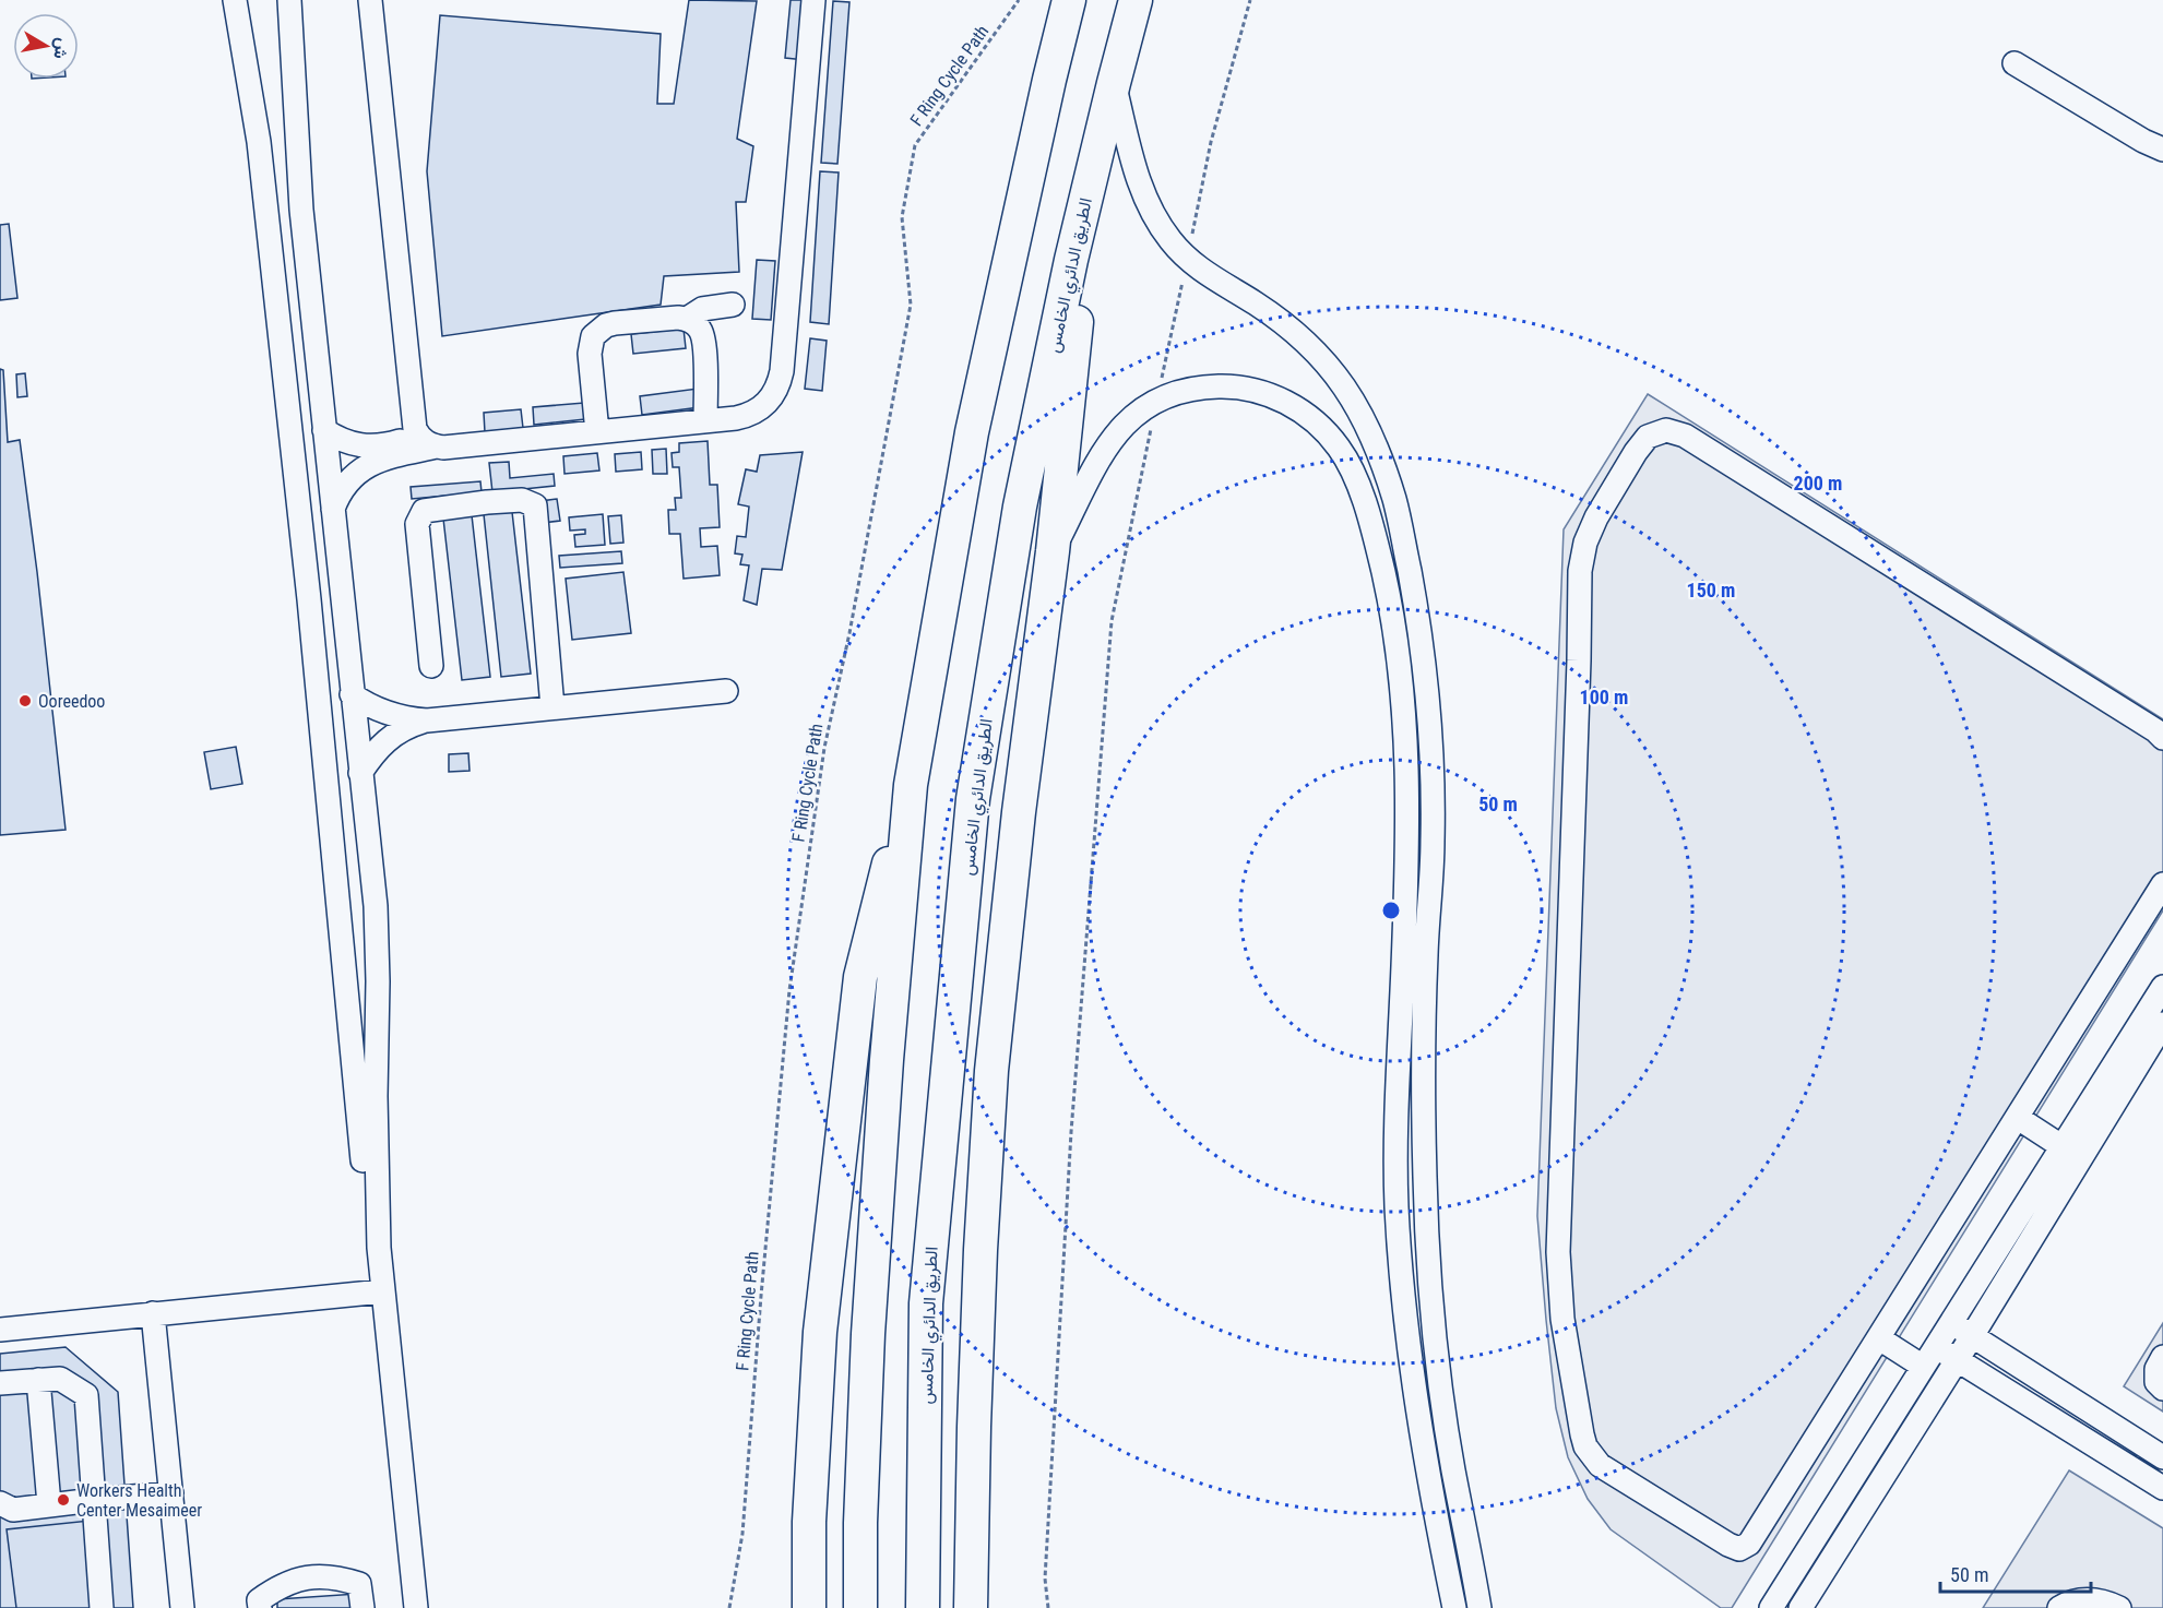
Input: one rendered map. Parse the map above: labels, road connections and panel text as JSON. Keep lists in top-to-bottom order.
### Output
{
  "streets": {
    "highway": ["الطريق الدائري الخامس"],
    "path": ["F Ring Cycle Path"]
  },
  "places": ["Ooreedoo", "Workers Health Center Mesaimeer"],
  "scale_bar": "50 m",
  "north": "right",
  "rings": [
    "200 m",
    "150 m",
    "100 m",
    "50 m"
  ]
}
